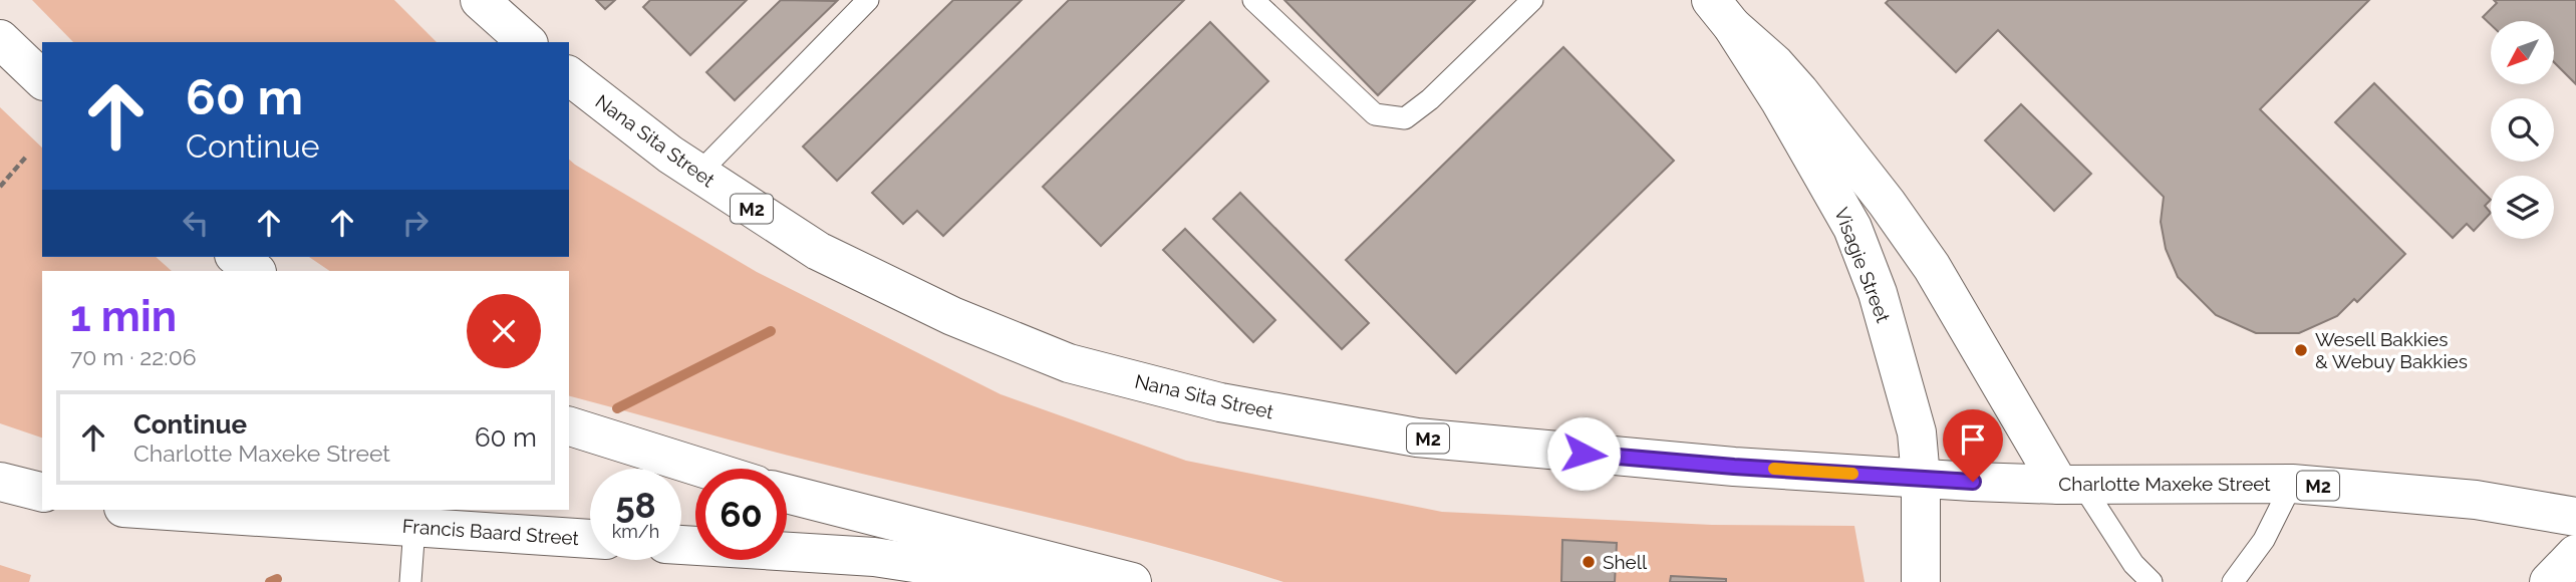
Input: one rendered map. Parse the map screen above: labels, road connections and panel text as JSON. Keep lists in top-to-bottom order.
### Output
{
  "streets": {
    "main road": [
      "Nana Sita Street",
      "M2",
      "Visagie Street",
      "Charlotte Maxeke Street",
      "Francis Baard Street"
    ]
  },
  "crossings": [
    ["Nana Sita Street", "Visagie Street"],
    ["Nana Sita Street", "Charlotte Maxeke Street"],
    ["Visagie Street", "Charlotte Maxeke Street"]
  ],
  "places": ["Wesell Bakkies & Webuy Bakkies", "Shell"],
  "north": "bottom left",
  "page": {
    "turn": ["60 m", "Continue"],
    "heading": ["1 min", "70 m · 22:06"],
    "list": [
      {
        "name": "Continue",
        "note": "Charlotte Maxeke Street",
        "value": "60 m"
      }
    ],
    "speed": "58 km/h",
    "limit": "60"
  }
}
